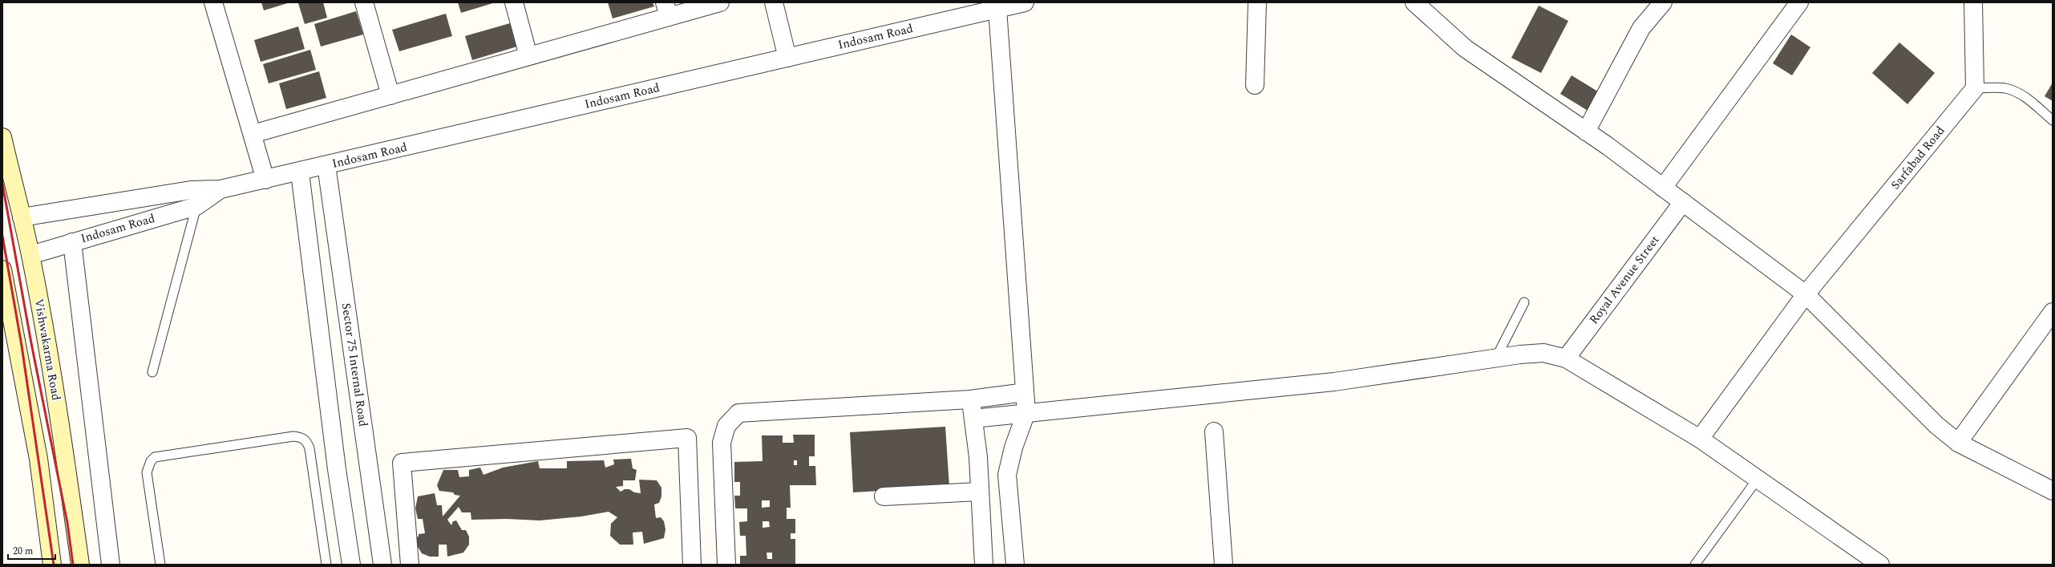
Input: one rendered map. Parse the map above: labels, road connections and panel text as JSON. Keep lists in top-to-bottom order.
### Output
{
  "streets": {
    "main road": ["Vishwakarma Road"],
    "street": [
      "Indosam Road",
      "Sarfabad Road",
      "Royal Avenue Street",
      "Sector 75 Internal Road"
    ]
  },
  "crossings": [
    ["Indosam Road", "Vishwakarma Road"],
    ["Indosam Road", "Sector 75 Internal Road"]
  ],
  "scale_bar": "20 m"
}
